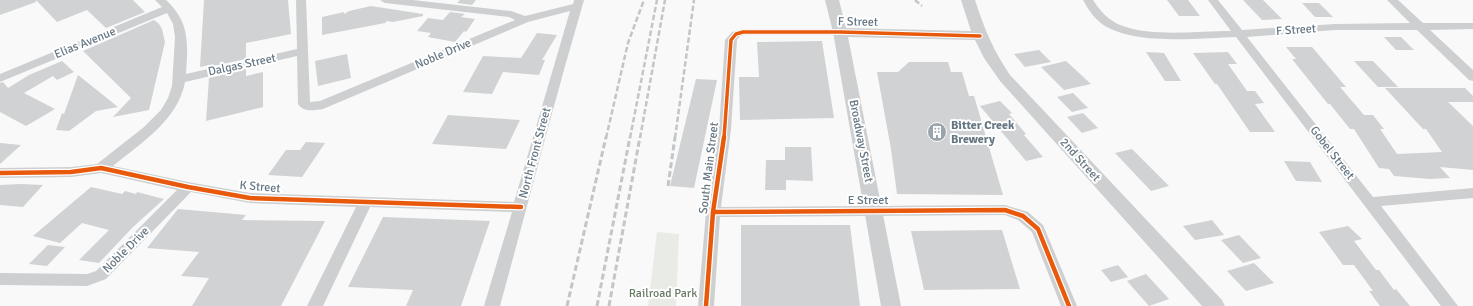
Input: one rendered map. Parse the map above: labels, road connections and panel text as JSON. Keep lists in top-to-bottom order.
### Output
{
  "streets": {
    "street": [
      "F Street",
      "Elias Avenue",
      "Noble Drive",
      "Dalgas Street",
      "Broadway Street",
      "North Front Street",
      "Gobel Street",
      "2nd Street",
      "South Main Street",
      "K Street",
      "E Street"
    ]
  },
  "crossings": [
    ["F Street", "Broadway Street"],
    ["F Street", "Gobel Street"],
    ["F Street", "2nd Street"],
    ["F Street", "South Main Street"],
    ["Noble Drive", "Dalgas Street"],
    ["Noble Drive", "North Front Street"],
    ["Noble Drive", "K Street"],
    ["Broadway Street", "E Street"],
    ["North Front Street", "K Street"],
    ["South Main Street", "E Street"]
  ],
  "parks": ["Railroad Park"],
  "places": {
    "building": ["Bitter Creek Brewery"]
  }
}
